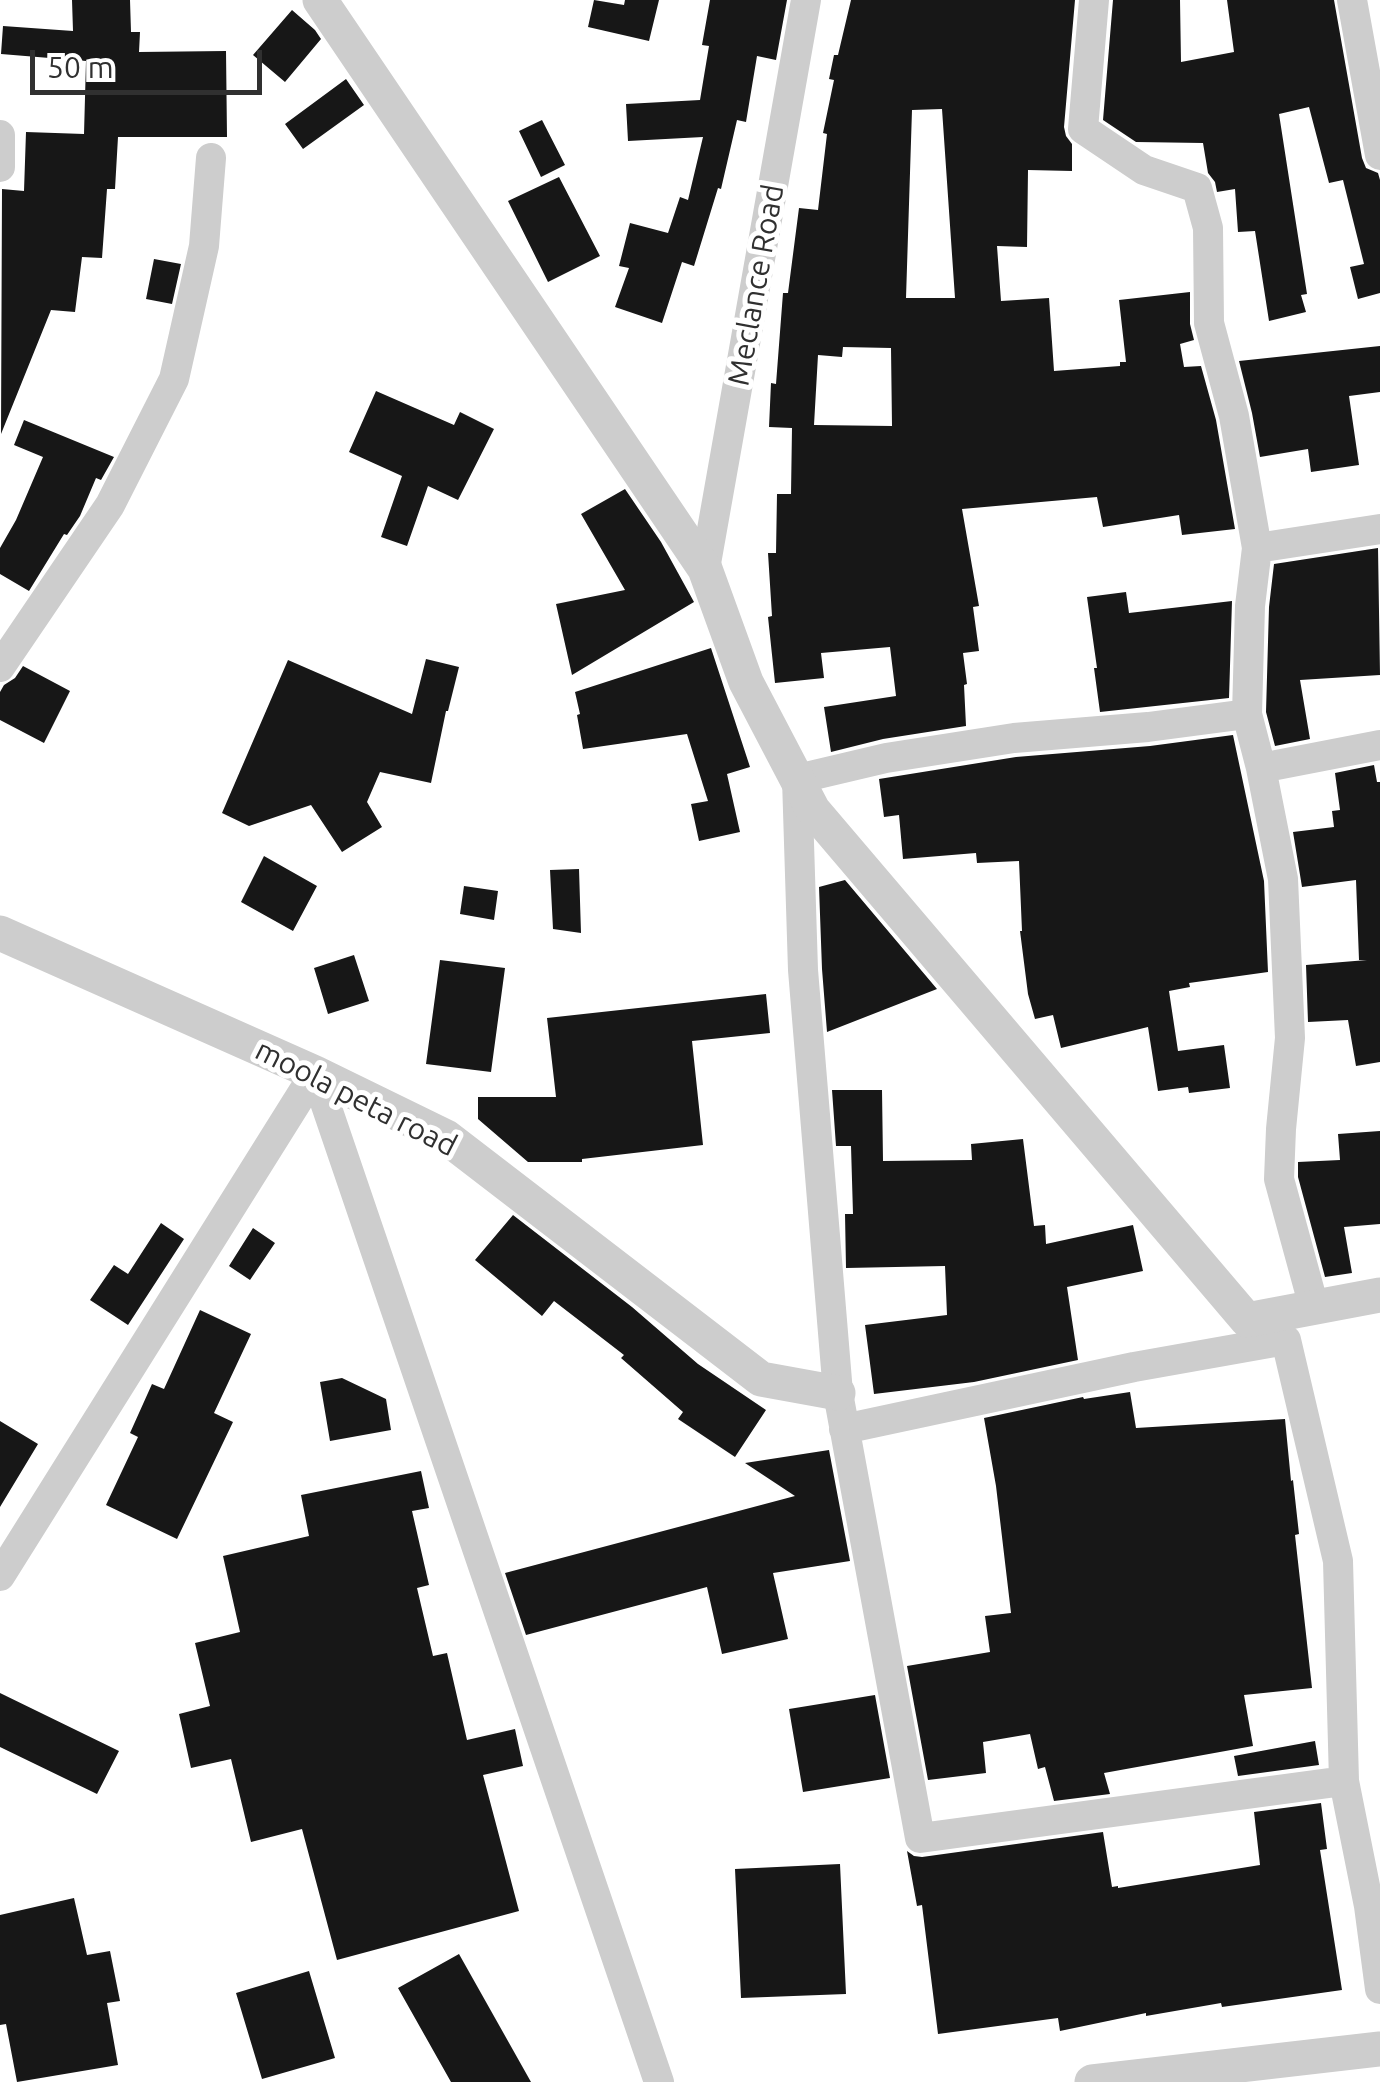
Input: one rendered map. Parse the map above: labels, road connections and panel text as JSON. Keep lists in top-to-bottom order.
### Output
{
  "streets": {
    "street": ["Meclance Road", "moola peta road"]
  },
  "scale_bar": "50 m"
}
